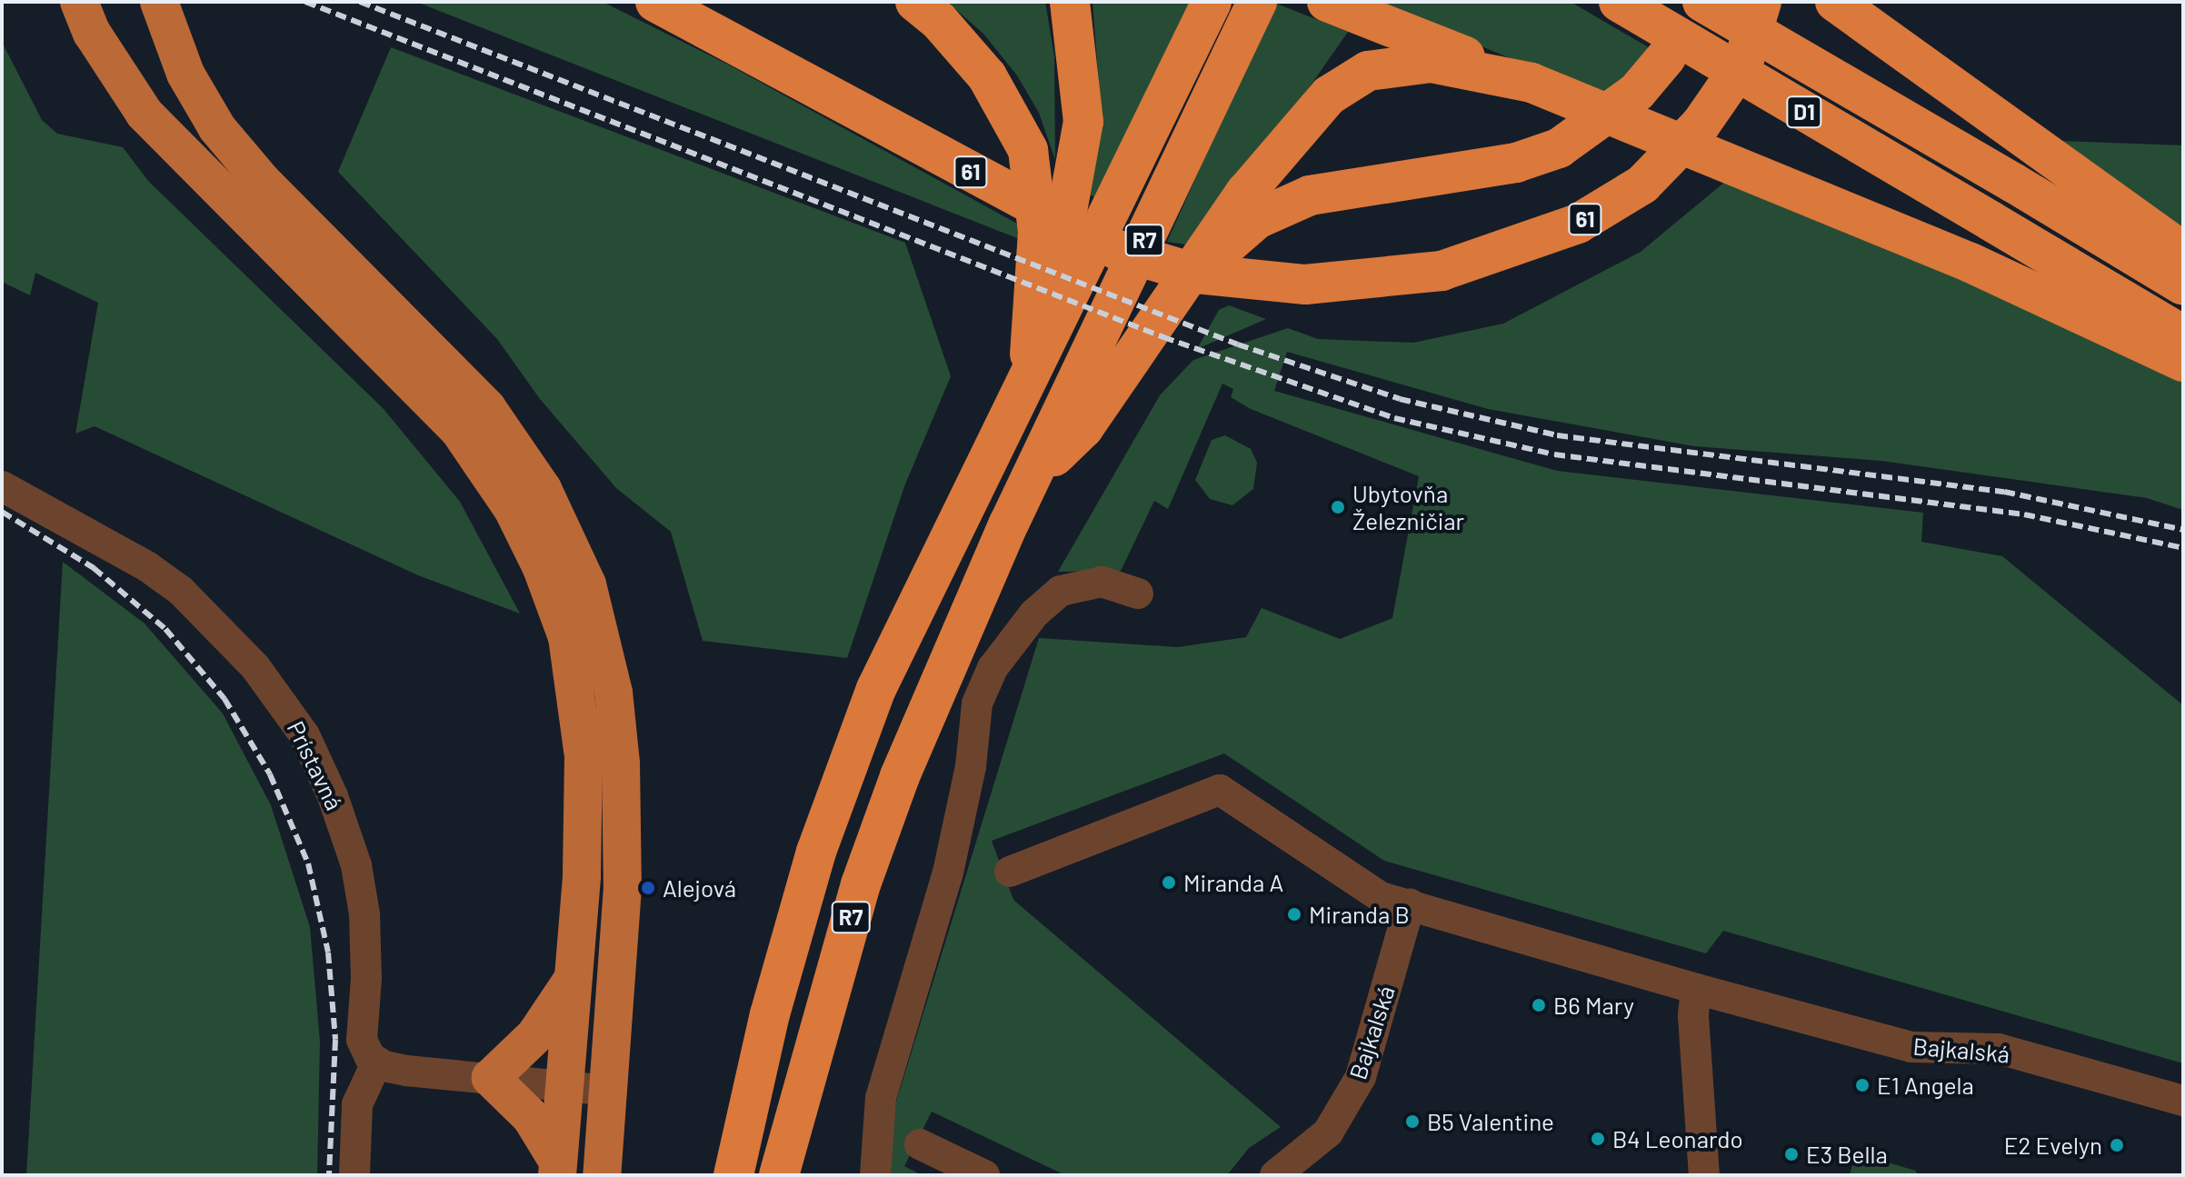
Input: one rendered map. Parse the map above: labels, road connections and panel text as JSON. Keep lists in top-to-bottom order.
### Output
{
  "streets": {
    "highway": ["D1", "61", "R7"],
    "street": ["Prístavná", "Bajkalská"]
  },
  "places": [
    "Ubytovňa Železničiar",
    "Miranda A",
    "Alejová",
    "Miranda B",
    "B6 Mary",
    "E1 Angela",
    "B5 Valentine",
    "B4 Leonardo",
    "E2 Evelyn",
    "E3 Bella"
  ]
}
